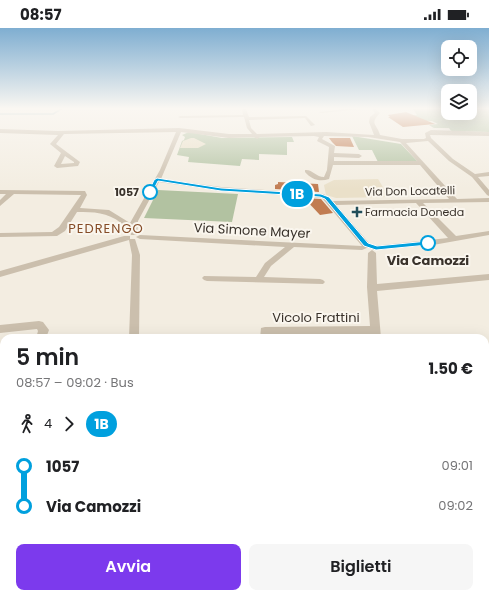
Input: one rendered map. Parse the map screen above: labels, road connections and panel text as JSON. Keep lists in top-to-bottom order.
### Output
{
  "streets": {
    "street": ["Via Don Locatelli", "Via Simone Mayer", "Vicolo Frattini"]
  },
  "districts": ["PEDRENGO"],
  "places": {
    "other": ["1057", "Via Camozzi"],
    "health": ["Farmacia Doneda"]
  },
  "lines": ["bus line 1B"],
  "page": {
    "status": "08:57",
    "on_map": "1B",
    "heading": ["5 min", "08:57 – 09:02 · Bus", "1.50 €"],
    "legs": ["4", "1B"],
    "list": [
      {
        "name": "1057",
        "value": "09:01"
      },
      {
        "name": "Via Camozzi",
        "value": "09:02"
      }
    ],
    "buttons": ["Avvia", "Biglietti"]
  }
}
